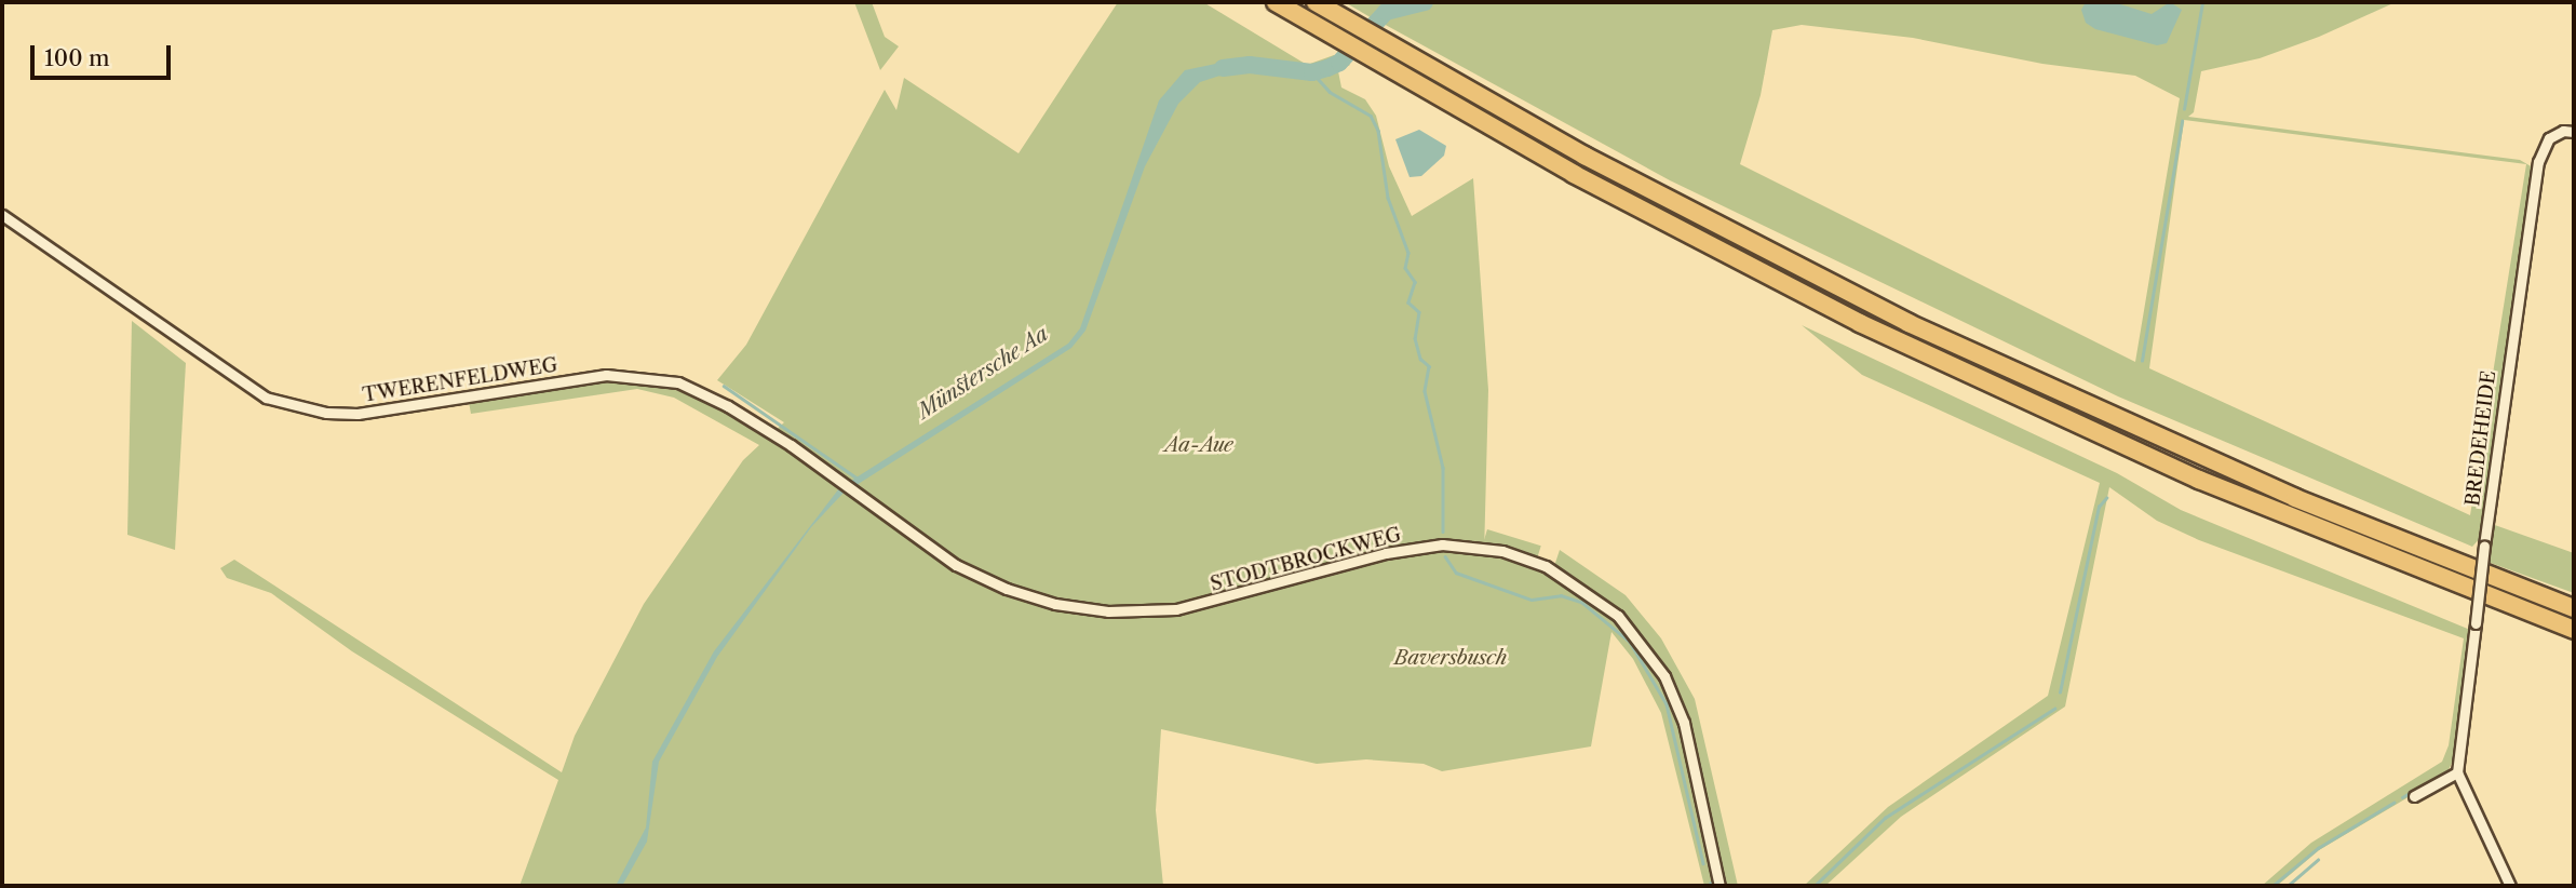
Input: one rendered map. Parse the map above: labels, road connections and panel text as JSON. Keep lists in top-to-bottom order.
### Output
{
  "streets": {
    "street": ["TWERENFELDWEG", "BREDEHEIDE", "STODTBROCKWEG"]
  },
  "crossings": [
    ["TWERENFELDWEG", "STODTBROCKWEG"]
  ],
  "water": ["Münstersche Aa"],
  "parks": ["Aa-Aue", "Baversbusch"],
  "scale_bar": "100 m"
}
